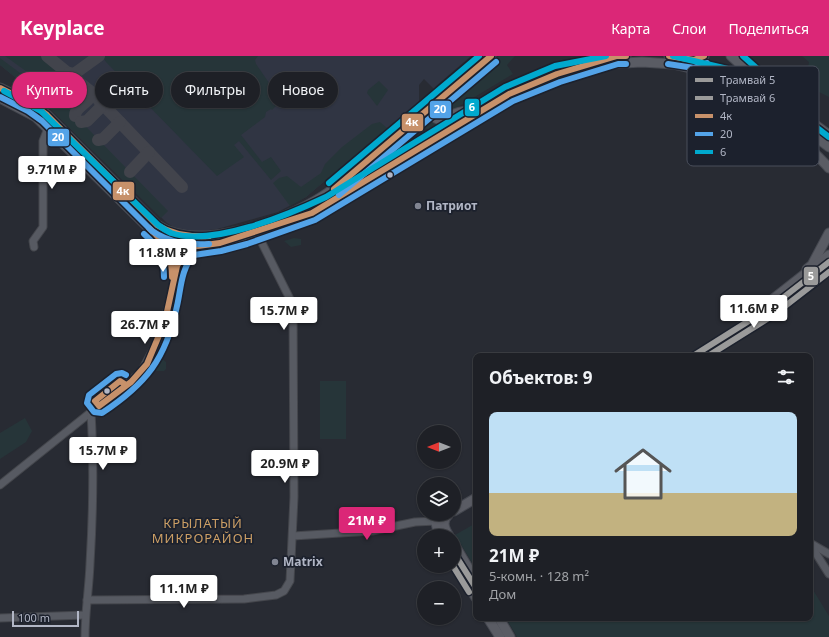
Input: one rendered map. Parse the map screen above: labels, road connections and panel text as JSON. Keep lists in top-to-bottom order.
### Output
{
  "districts": ["КРЫЛАТЫЙ МИКРОРАЙОН"],
  "places": ["Патриот", "Matrix"],
  "lines": [
    "transit line 4к",
    "transit line 6",
    "transit line 20",
    "tram line 5",
    "tram line 6"
  ],
  "legend": [
    "Трамвай 5",
    "Трамвай 6",
    "4к",
    "20",
    "6"
  ],
  "scale_bar": "100 m",
  "north": "left",
  "page": {
    "header": "Keyplace",
    "nav": ["Карта", "Слои", "Поделиться"],
    "chip": [
      "Купить",
      "Снять",
      "Фильтры",
      "Новое"
    ],
    "price": [
      "9.71M ₽",
      "11.8M ₽",
      "11.6M ₽",
      "15.7M ₽",
      "26.7M ₽",
      "15.7M ₽",
      "20.9M ₽",
      "21M ₽",
      "11.1M ₽"
    ],
    "heading": "Объектов: 9",
    "list": [
      {
        "name": "21M ₽",
        "note": "5-комн. · 128 m² · Дом"
      }
    ],
    "map_buttons": ["+", "−"],
    "scale": "100 m"
  }
}
